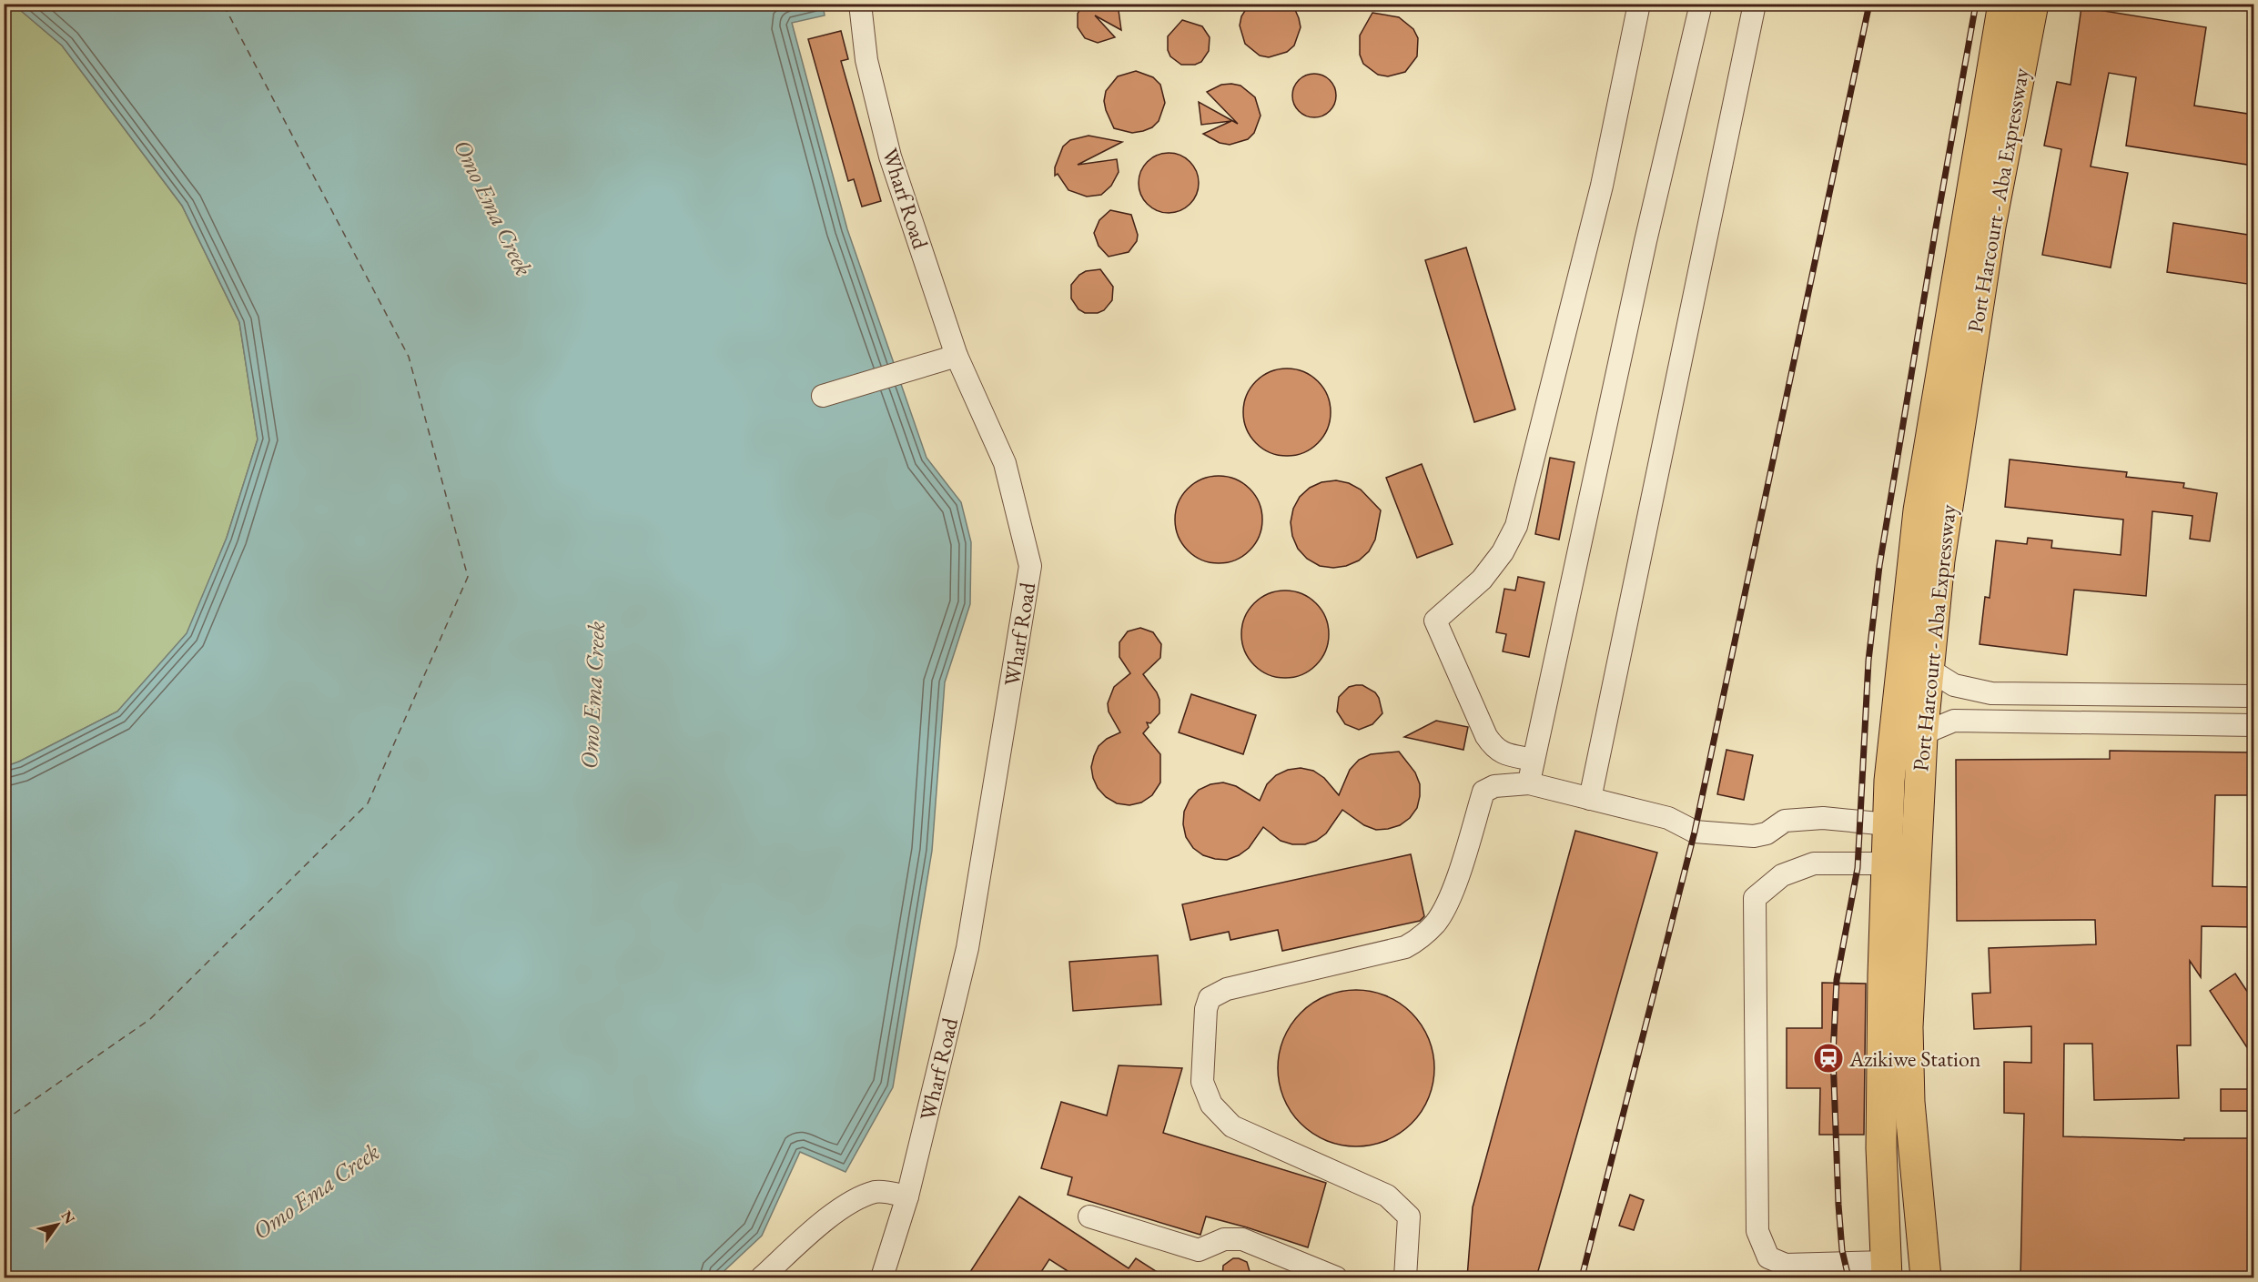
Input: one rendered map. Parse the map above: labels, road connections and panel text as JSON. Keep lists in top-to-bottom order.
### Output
{
  "streets": {
    "highway": ["Port Harcourt - Aba Expressway"],
    "street": ["Wharf Road"]
  },
  "water": ["Omo Ema Creek"],
  "places": {
    "station": ["Azikiwe Station"]
  },
  "north": "top right"
}
